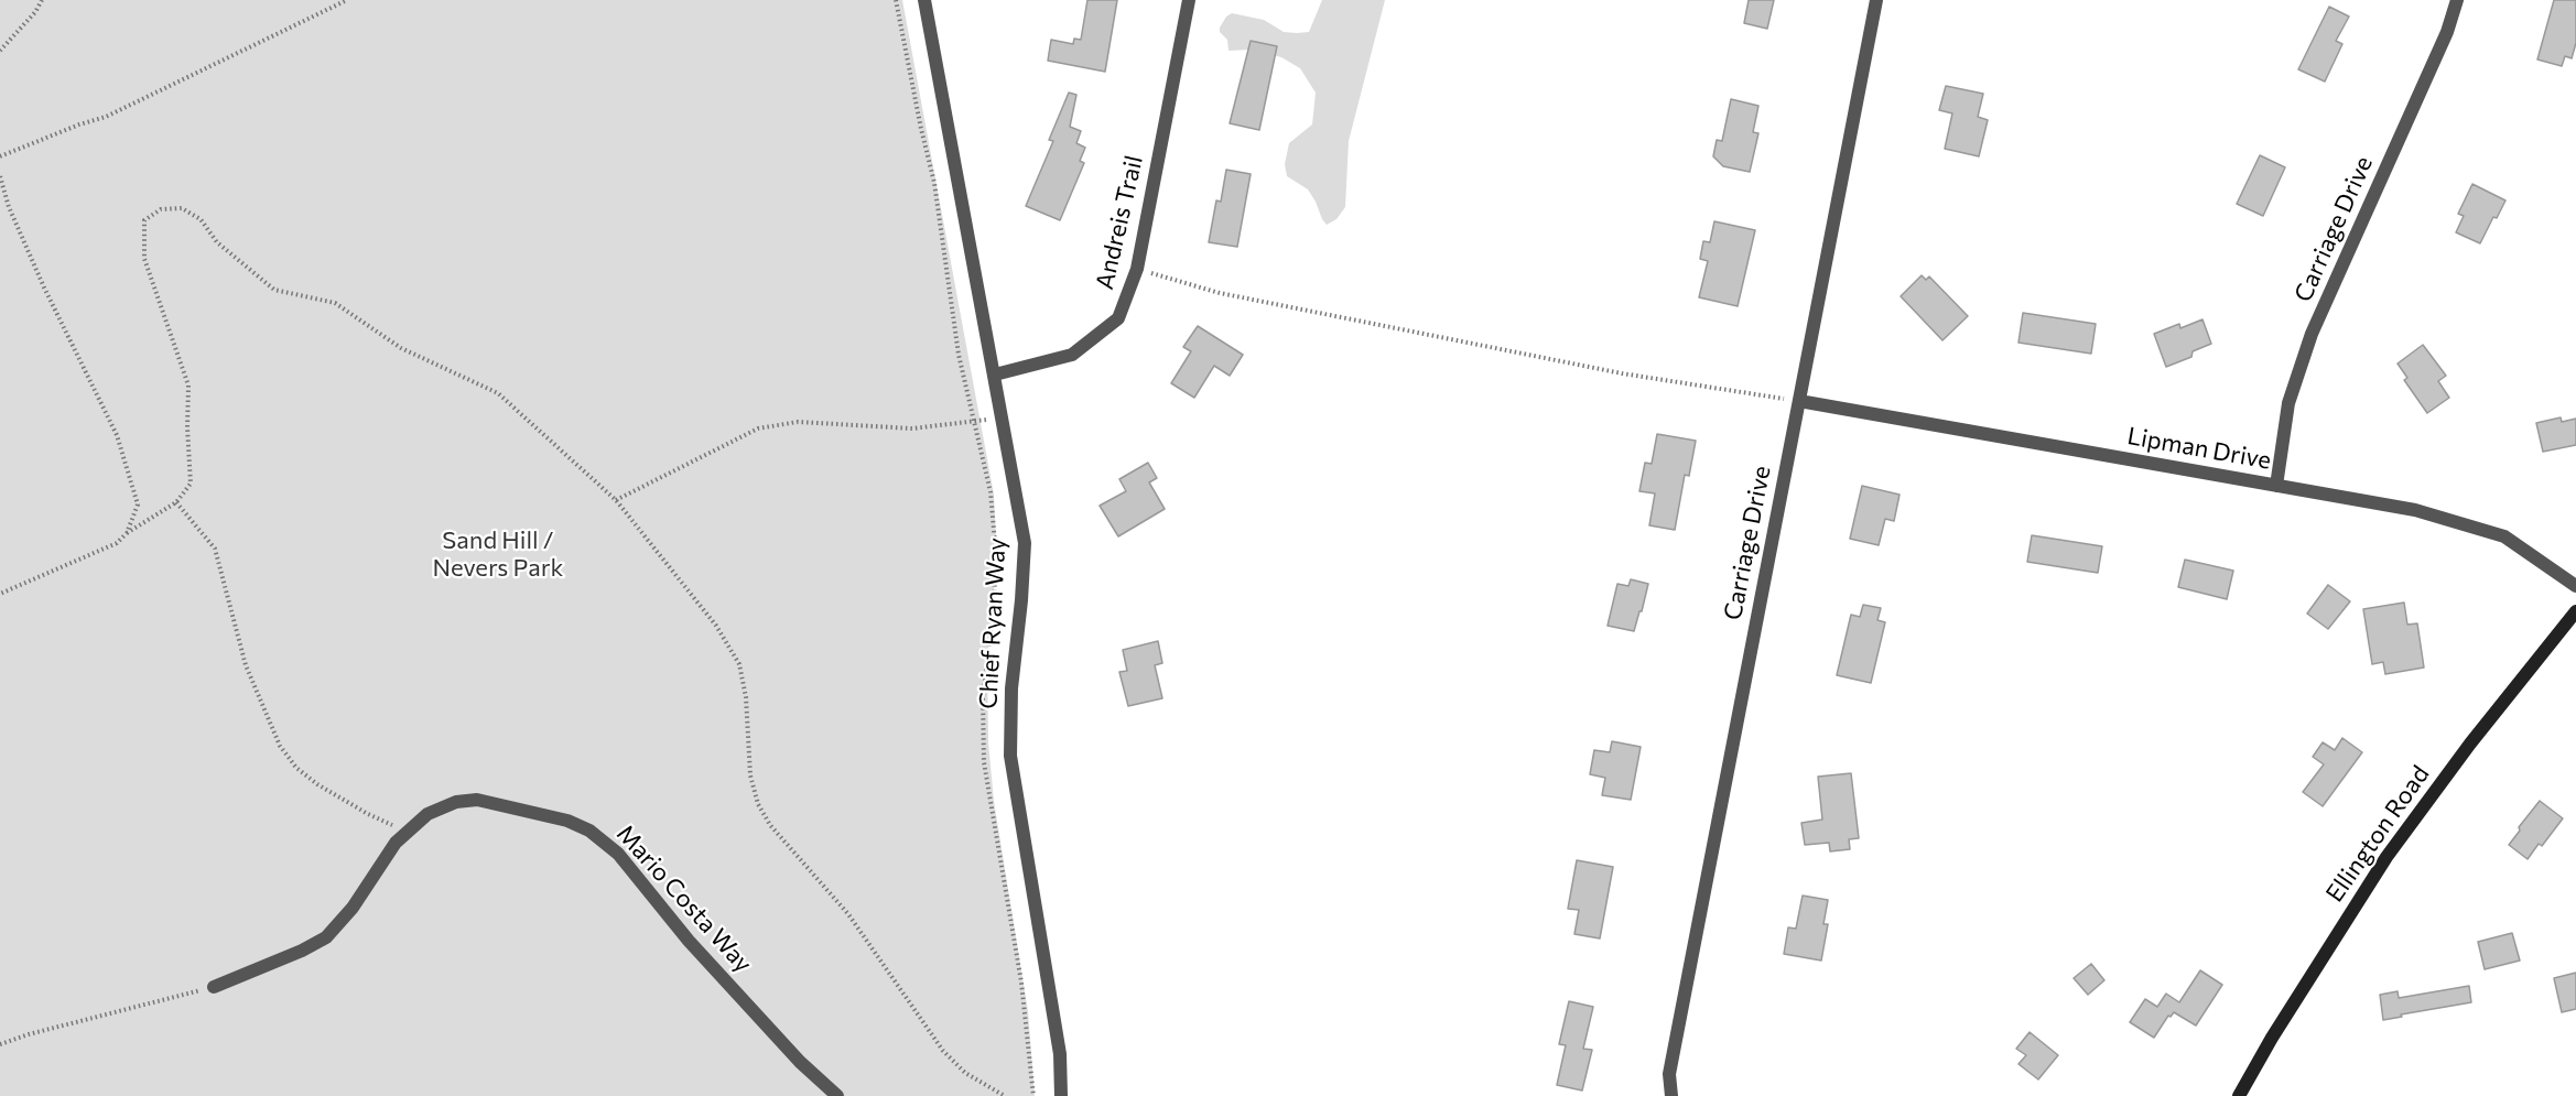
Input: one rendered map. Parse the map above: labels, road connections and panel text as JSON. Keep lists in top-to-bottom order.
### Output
{
  "streets": {
    "main road": ["Ellington Road"],
    "street": [
      "Andreis Trail",
      "Carriage Drive",
      "Lipman Drive",
      "Chief Ryan Way",
      "Mario Costa Way"
    ]
  },
  "crossings": [
    ["Andreis Trail", "Chief Ryan Way"],
    ["Carriage Drive", "Lipman Drive"]
  ],
  "parks": ["Sand Hill / Nevers Park"]
}
